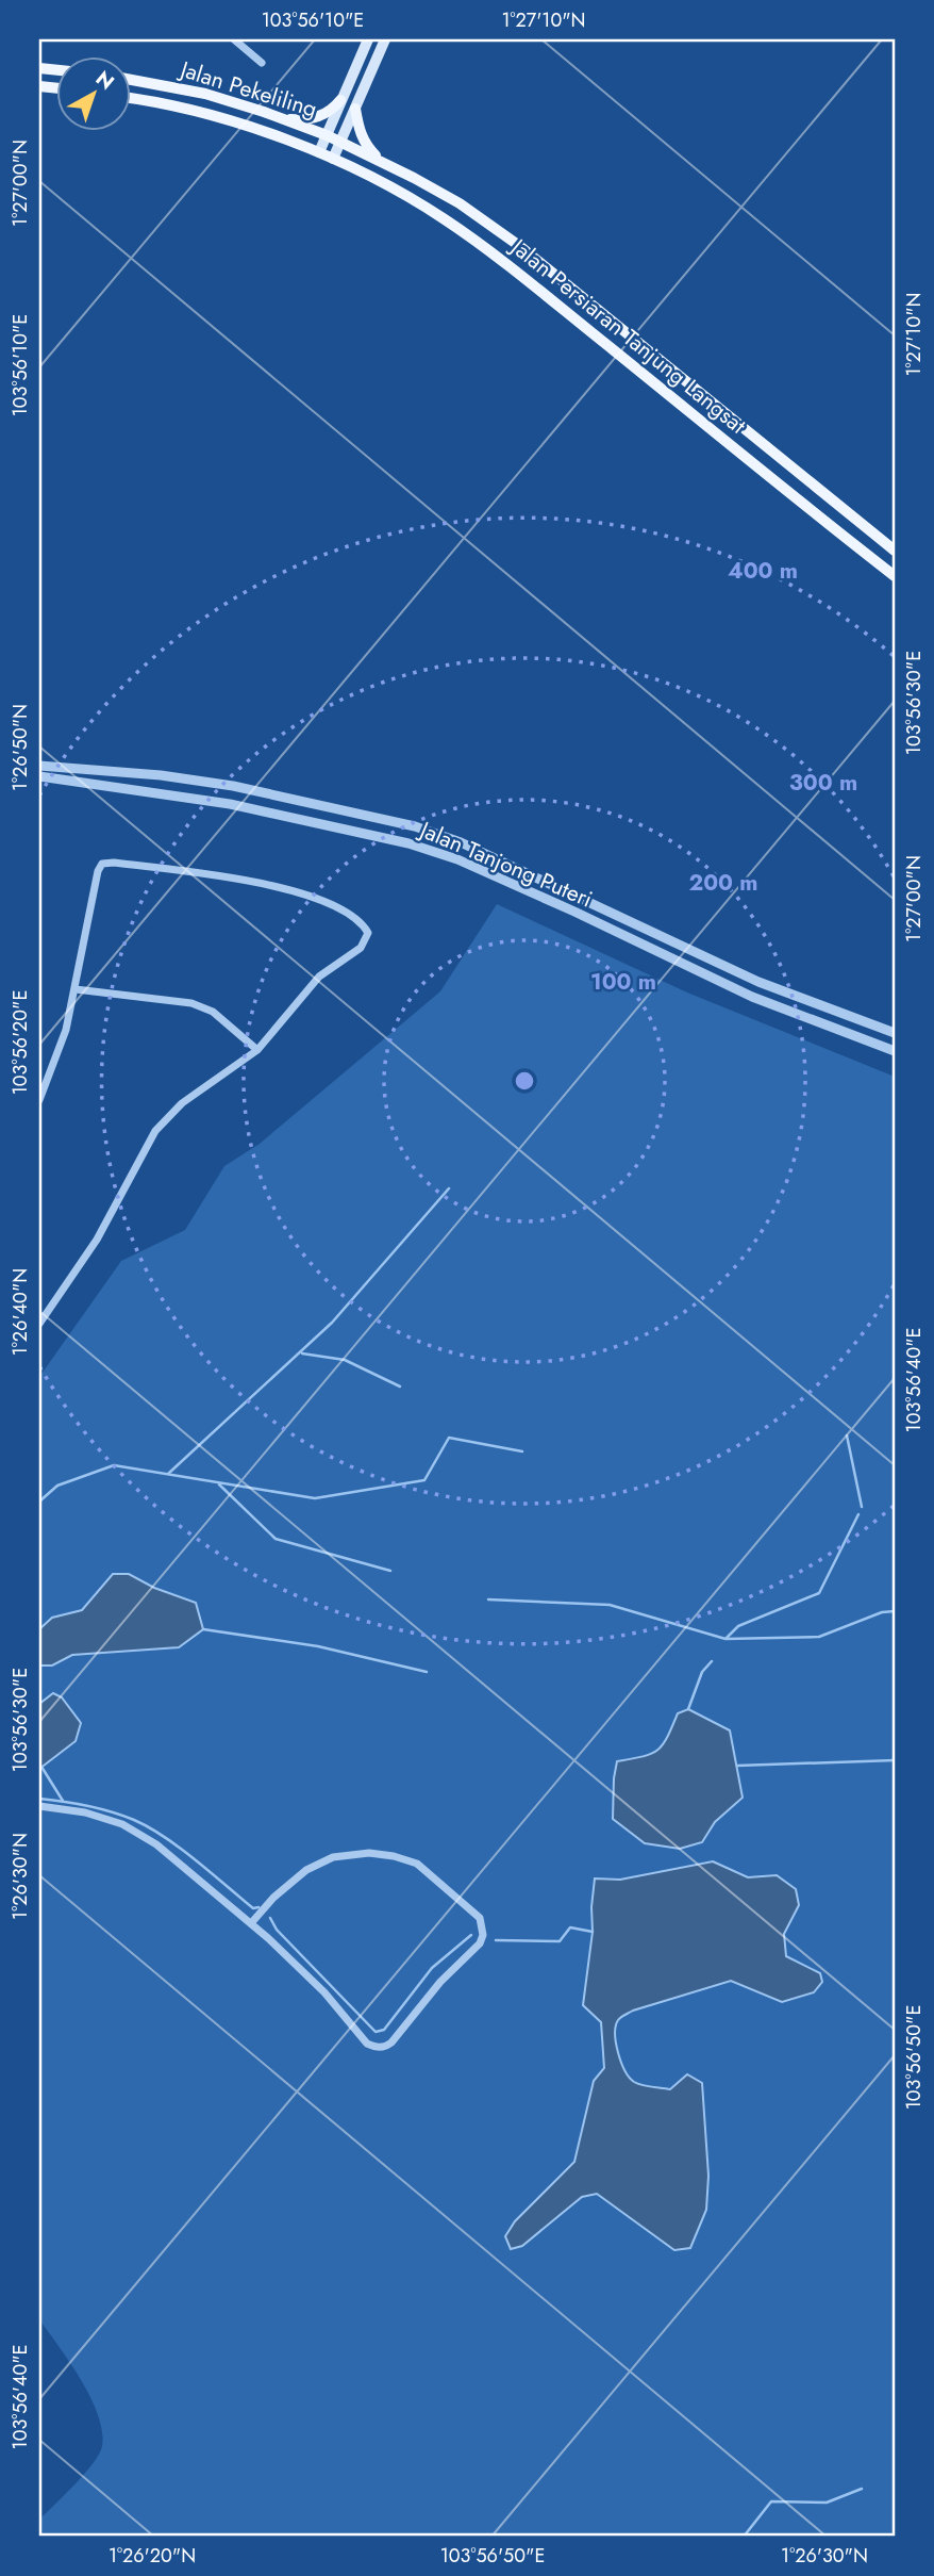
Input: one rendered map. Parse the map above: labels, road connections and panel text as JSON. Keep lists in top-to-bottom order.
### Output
{
  "streets": {
    "main road": ["Jalan Pekeliling", "Jalan Persiaran Tanjung Langsat"],
    "street": ["Jalan Tanjong Puteri"]
  },
  "crossings": [
    ["Jalan Pekeliling", "Jalan Persiaran Tanjung Langsat"]
  ],
  "north": "top right",
  "coordinates": [
    "103°56'10\"E",
    "1°27'10\"N",
    "1°27'00\"N",
    "103°56'30\"E",
    "1°26'50\"N",
    "103°56'20\"E",
    "1°26'40\"N",
    "103°56'40\"E",
    "1°26'30\"N",
    "103°56'50\"E",
    "1°26'20\"N"
  ],
  "rings": [
    "400 m",
    "300 m",
    "200 m",
    "100 m"
  ]
}
